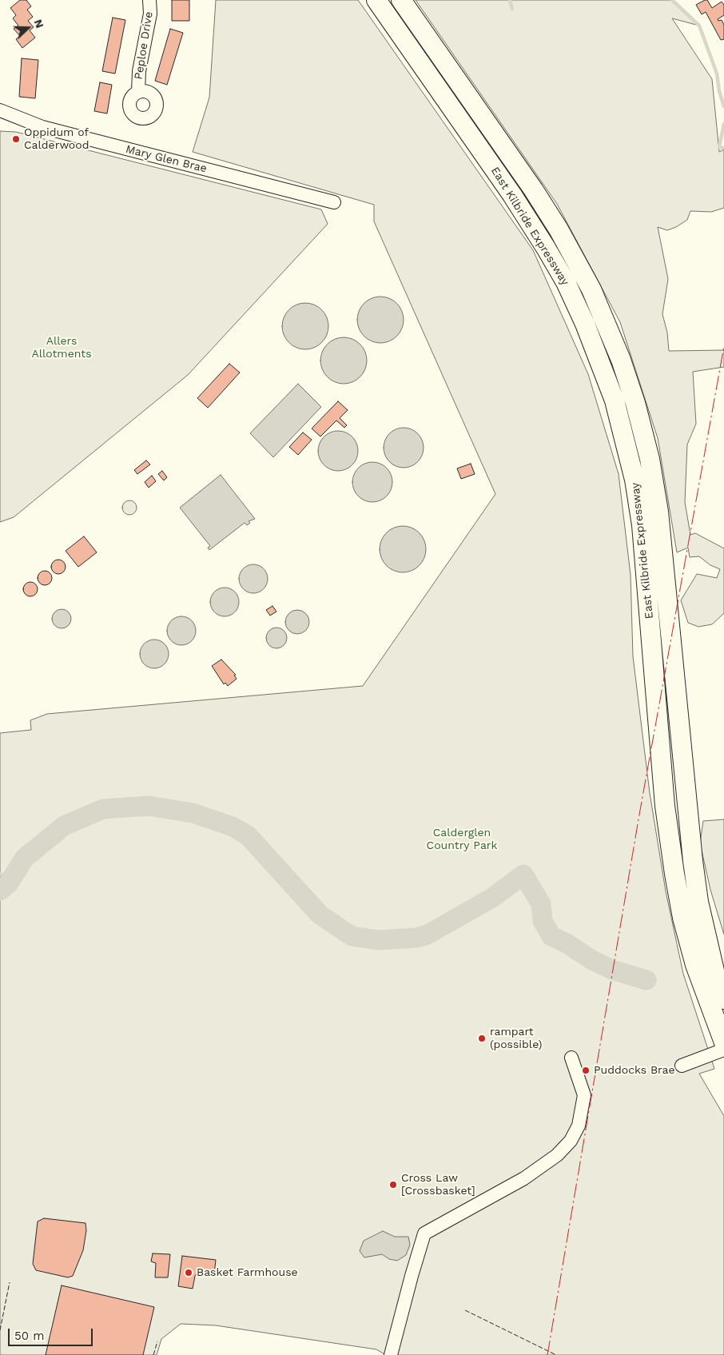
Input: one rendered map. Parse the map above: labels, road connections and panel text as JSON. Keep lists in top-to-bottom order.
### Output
{
  "streets": {
    "highway": ["East Kilbride Expressway"],
    "street": ["Peploe Drive", "Mary Glen Brae"]
  },
  "parks": ["Allers Allotments", "Calderglen Country Park"],
  "places": [
    "Oppidum of Calderwood",
    "rampart (possible)",
    "Puddocks Brae",
    "Cross Law [Crossbasket]",
    "Basket Farmhouse"
  ],
  "scale_bar": "50 m",
  "north": "right"
}
